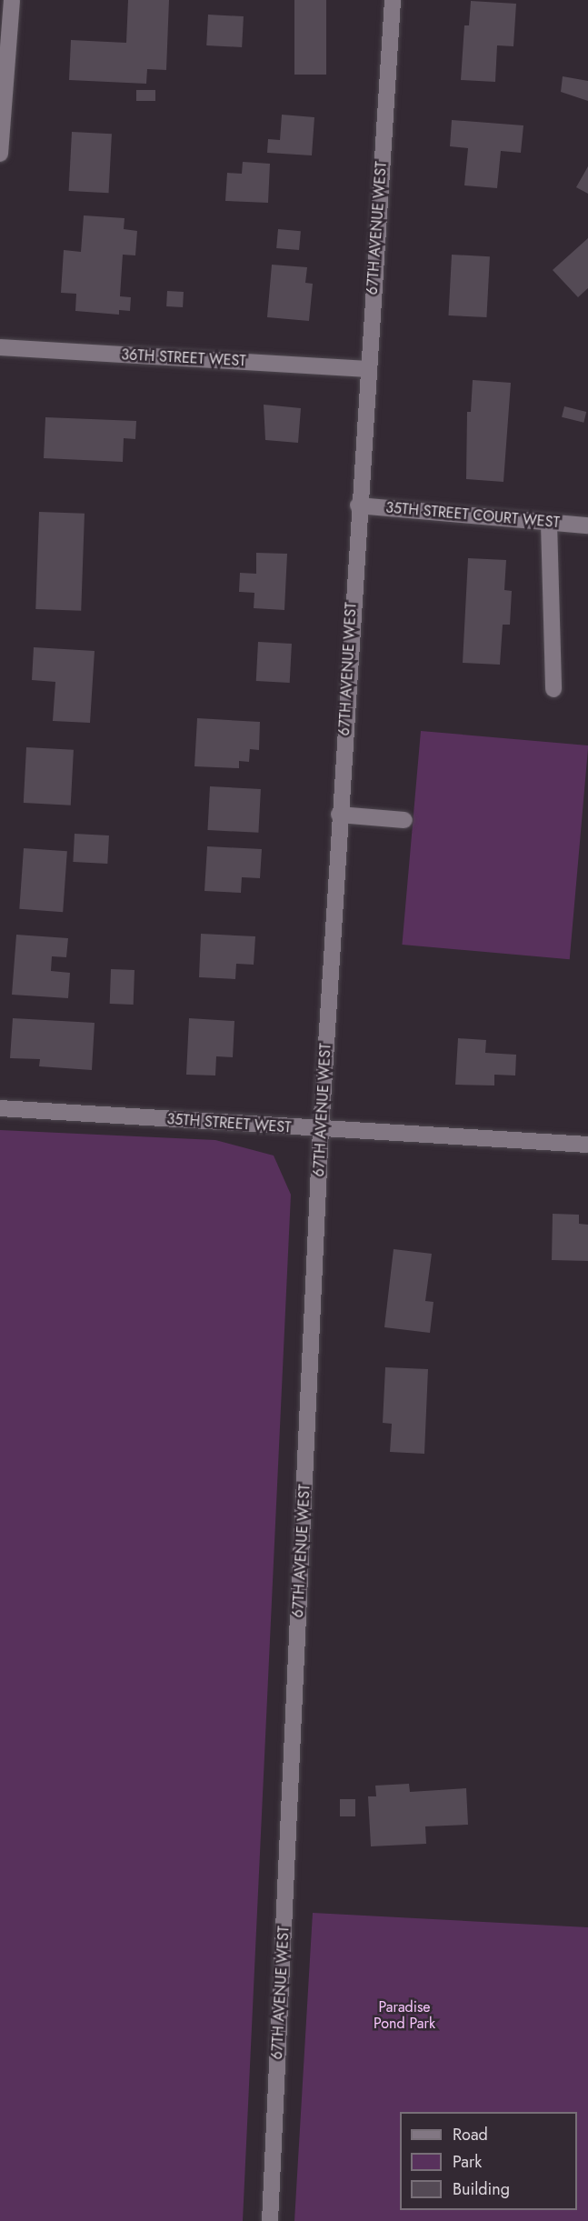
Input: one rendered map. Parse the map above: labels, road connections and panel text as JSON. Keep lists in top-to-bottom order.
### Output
{
  "streets": {
    "street": [
      "67TH AVENUE WEST",
      "36TH STREET WEST",
      "35TH STREET COURT WEST",
      "35TH STREET WEST"
    ]
  },
  "crossings": [
    ["67TH AVENUE WEST", "36TH STREET WEST"],
    ["67TH AVENUE WEST", "35TH STREET COURT WEST"],
    ["67TH AVENUE WEST", "35TH STREET WEST"]
  ],
  "parks": ["Paradise Pond Park"],
  "legend": ["Road", "Park", "Building"]
}
